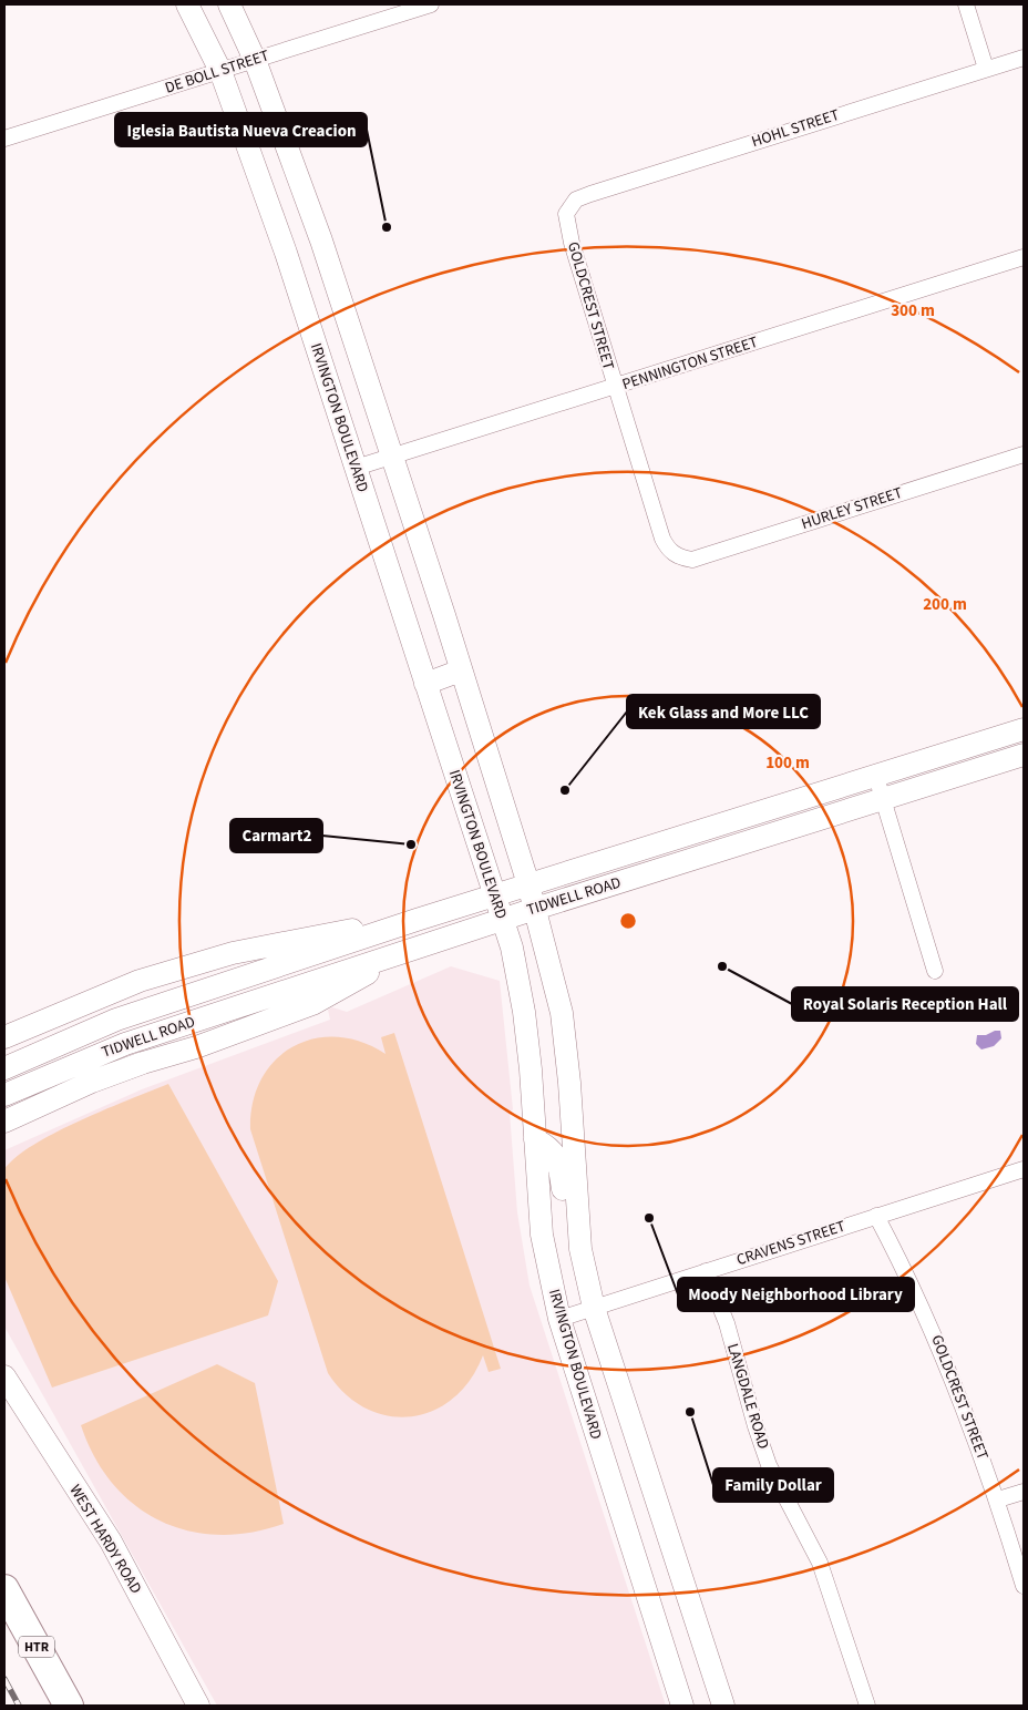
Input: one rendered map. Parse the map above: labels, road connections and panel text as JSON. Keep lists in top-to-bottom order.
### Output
{
  "streets": {
    "highway": ["HTR"],
    "main road": ["IRVINGTON BOULEVARD", "TIDWELL ROAD", "WEST HARDY ROAD"],
    "street": [
      "DE BOLL STREET",
      "HOHL STREET",
      "GOLDCREST STREET",
      "PENNINGTON STREET",
      "HURLEY STREET",
      "CRAVENS STREET",
      "LANGDALE ROAD"
    ]
  },
  "crossings": [
    ["DE BOLL STREET", "IRVINGTON BOULEVARD"],
    ["HOHL STREET", "GOLDCREST STREET"],
    ["GOLDCREST STREET", "PENNINGTON STREET"],
    ["GOLDCREST STREET", "HURLEY STREET"],
    ["GOLDCREST STREET", "CRAVENS STREET"],
    ["PENNINGTON STREET", "IRVINGTON BOULEVARD"],
    ["IRVINGTON BOULEVARD", "TIDWELL ROAD"],
    ["IRVINGTON BOULEVARD", "CRAVENS STREET"],
    ["CRAVENS STREET", "LANGDALE ROAD"]
  ],
  "places": [
    "Iglesia Bautista Nueva Creacion",
    "Kek Glass and More LLC",
    "Carmart2",
    "Royal Solaris Reception Hall",
    "Moody Neighborhood Library",
    "Family Dollar"
  ],
  "rings": ["300 m", "200 m", "100 m"]
}
